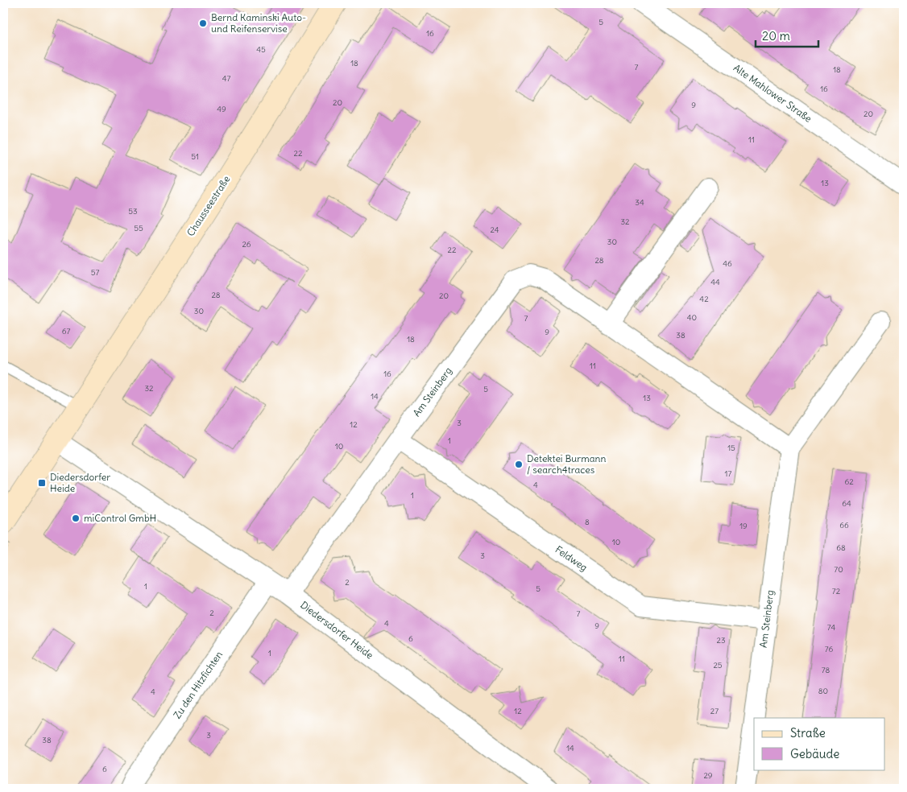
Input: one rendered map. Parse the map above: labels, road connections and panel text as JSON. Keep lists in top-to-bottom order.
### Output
{
  "streets": {
    "main road": ["Chausseestraße"],
    "street": [
      "Alte Mahlower Straße",
      "Am Steinberg",
      "Feldweg",
      "Diedersdorfer Heide",
      "Zu den Hitzfichten"
    ]
  },
  "crossings": [
    ["Chausseestraße", "Diedersdorfer Heide"],
    ["Am Steinberg", "Feldweg"],
    ["Am Steinberg", "Diedersdorfer Heide"],
    ["Diedersdorfer Heide", "Zu den Hitzfichten"]
  ],
  "places": {
    "other": ["Bernd Kaminski Auto- und Reifenservise", "Detektei Burmann / search4traces", "miControl GmbH"],
    "transit": ["Diedersdorfer Heide"]
  },
  "house_numbers": [
    "5",
    "16",
    "45",
    "18",
    "7",
    "18",
    "47",
    "16",
    "20",
    "9",
    "49",
    "20",
    "11",
    "22",
    "51",
    "13",
    "34",
    "53",
    "32",
    "55",
    "24",
    "30",
    "26",
    "22",
    "28",
    "46",
    "57",
    "44",
    "28",
    "20",
    "42",
    "30",
    "40",
    "7",
    "67",
    "9",
    "38",
    "18",
    "11",
    "16",
    "32",
    "5",
    "14",
    "13",
    "3",
    "12",
    "1",
    "10",
    "15",
    "17",
    "62",
    "4",
    "1",
    "64",
    "8",
    "66",
    "19",
    "10",
    "68",
    "3",
    "70",
    "2",
    "1",
    "5",
    "72",
    "2",
    "7",
    "4",
    "9",
    "74",
    "6",
    "23",
    "76",
    "1",
    "11",
    "25",
    "78",
    "80",
    "4",
    "12",
    "27",
    "3",
    "38",
    "14",
    "6",
    "29"
  ],
  "legend": ["Straße", "Gebäude"],
  "scale_bar": "20 m"
}
